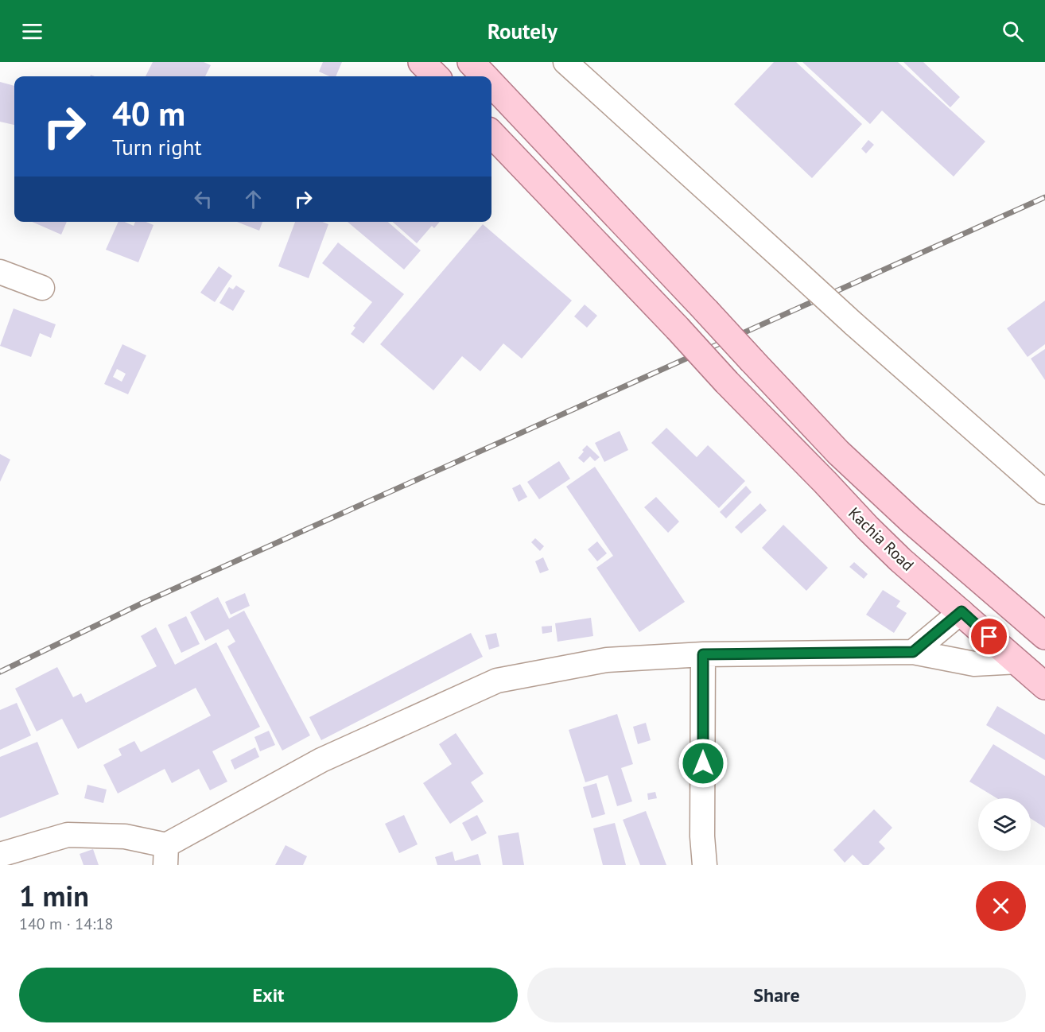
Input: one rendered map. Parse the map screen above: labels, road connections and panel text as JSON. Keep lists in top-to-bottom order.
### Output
{
  "streets": {
    "main road": ["Kachia Road"]
  },
  "page": {
    "header": "Routely",
    "turn": ["40 m", "Turn right"],
    "heading": ["1 min", "140 m · 14:18"],
    "buttons": ["Exit", "Share"]
  }
}
